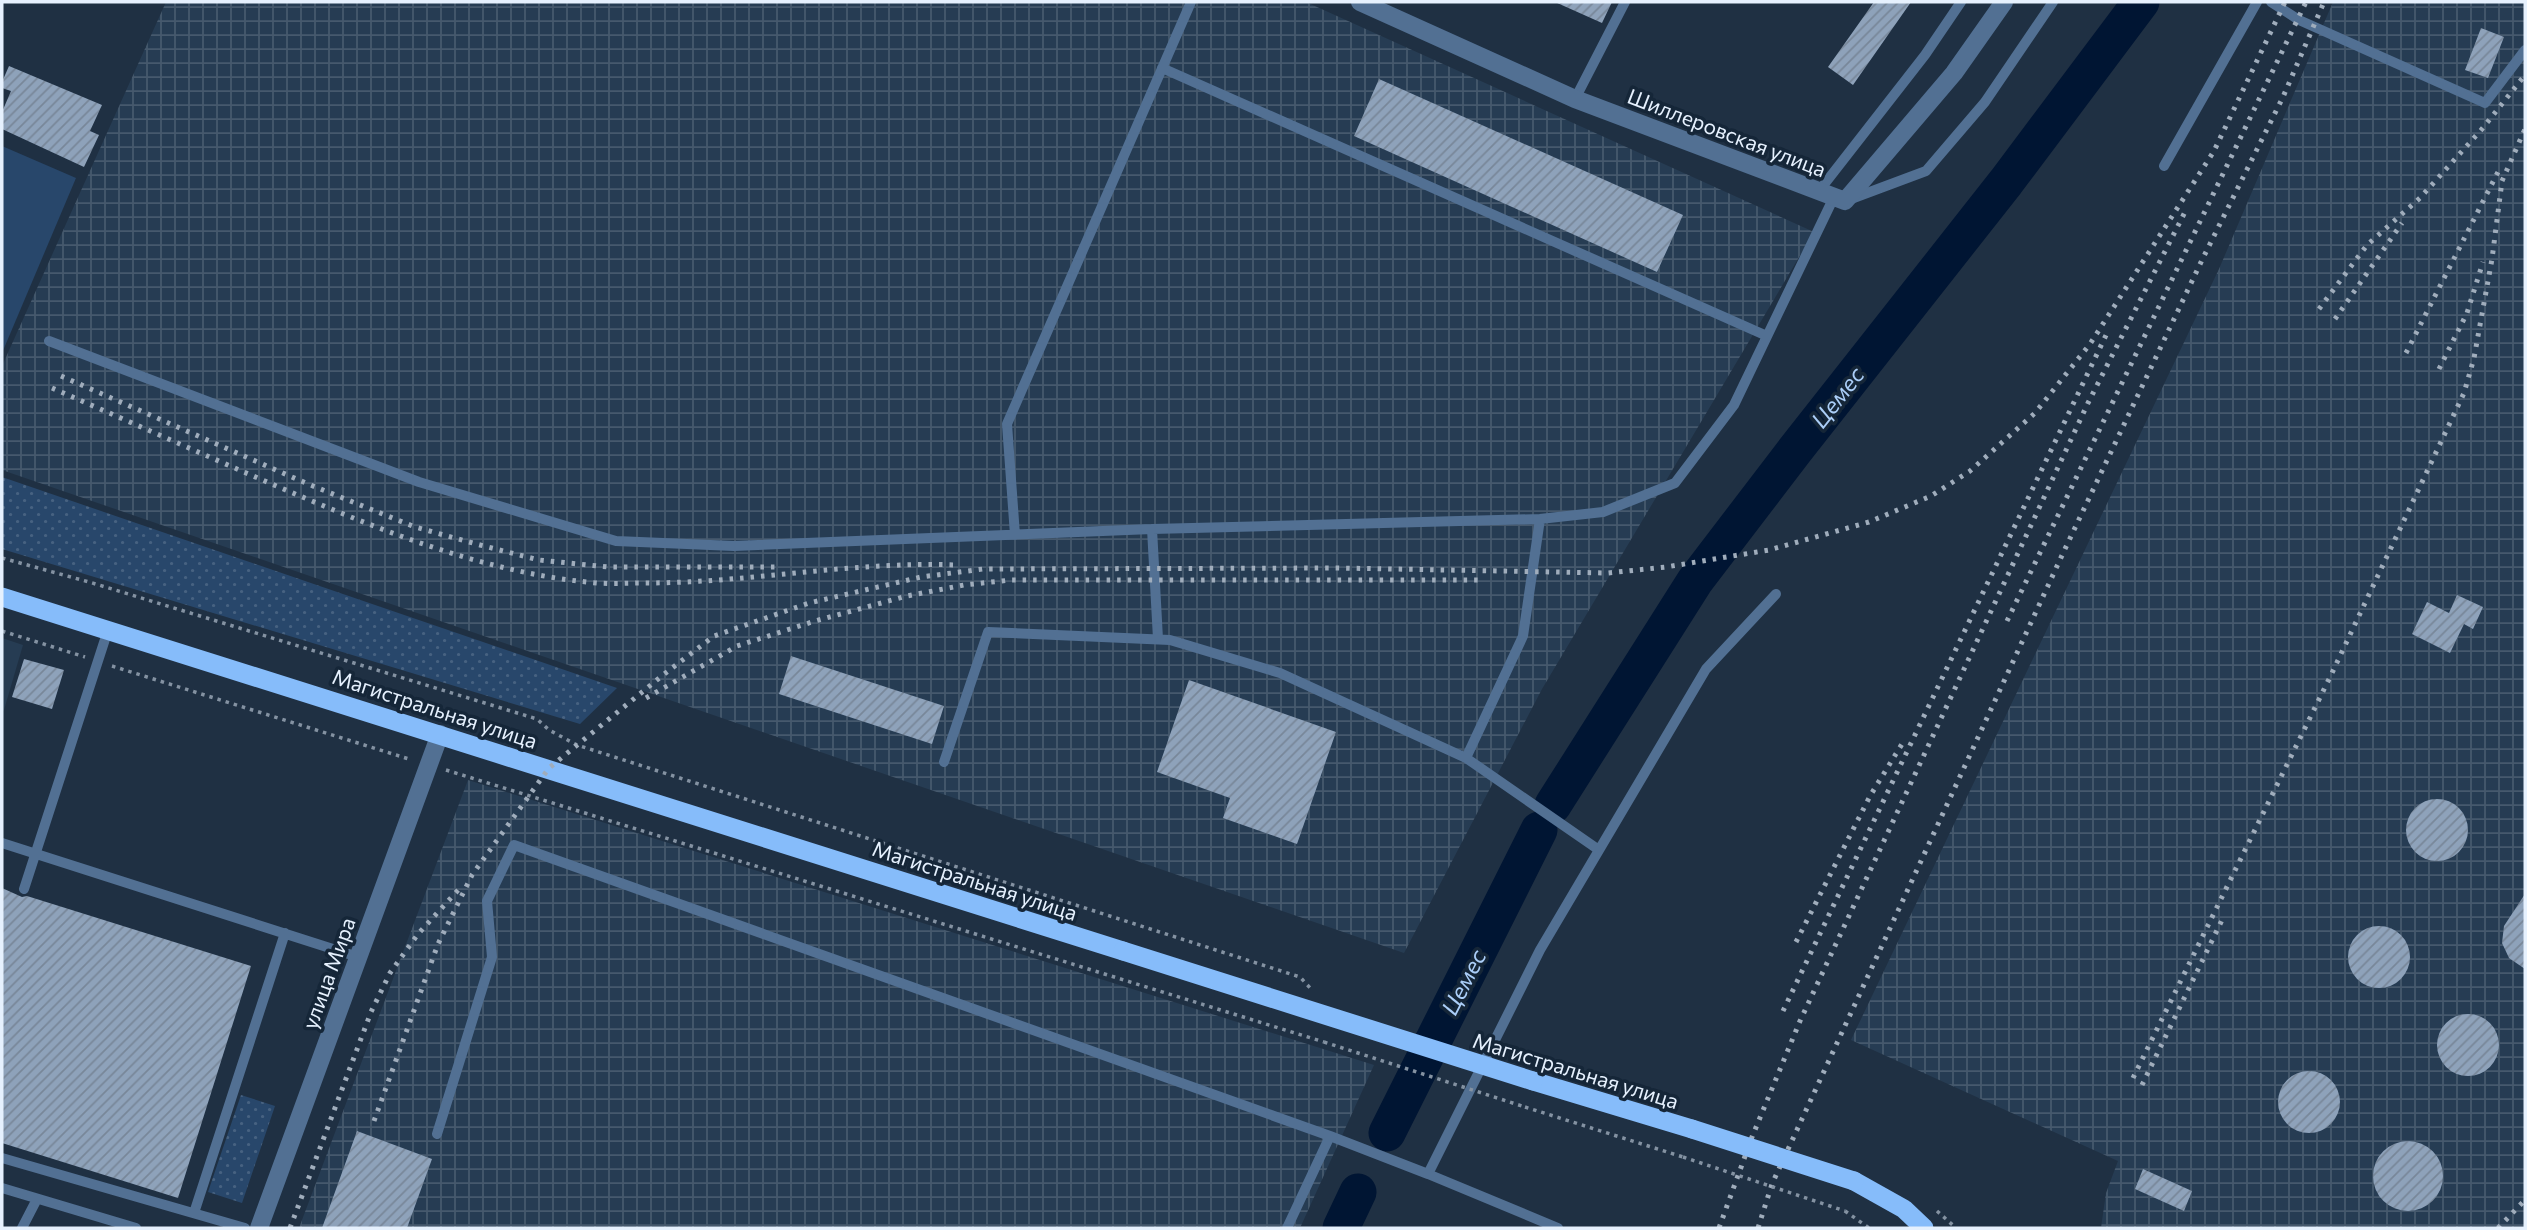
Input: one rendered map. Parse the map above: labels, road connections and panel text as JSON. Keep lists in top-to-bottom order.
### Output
{
  "streets": {
    "highway": ["Магистральная улица"],
    "street": ["Шиллеровская улица", "улица Мира"]
  },
  "crossings": [
    ["Магистральная улица", "улица Мира"]
  ],
  "water": ["Цемес"]
}
